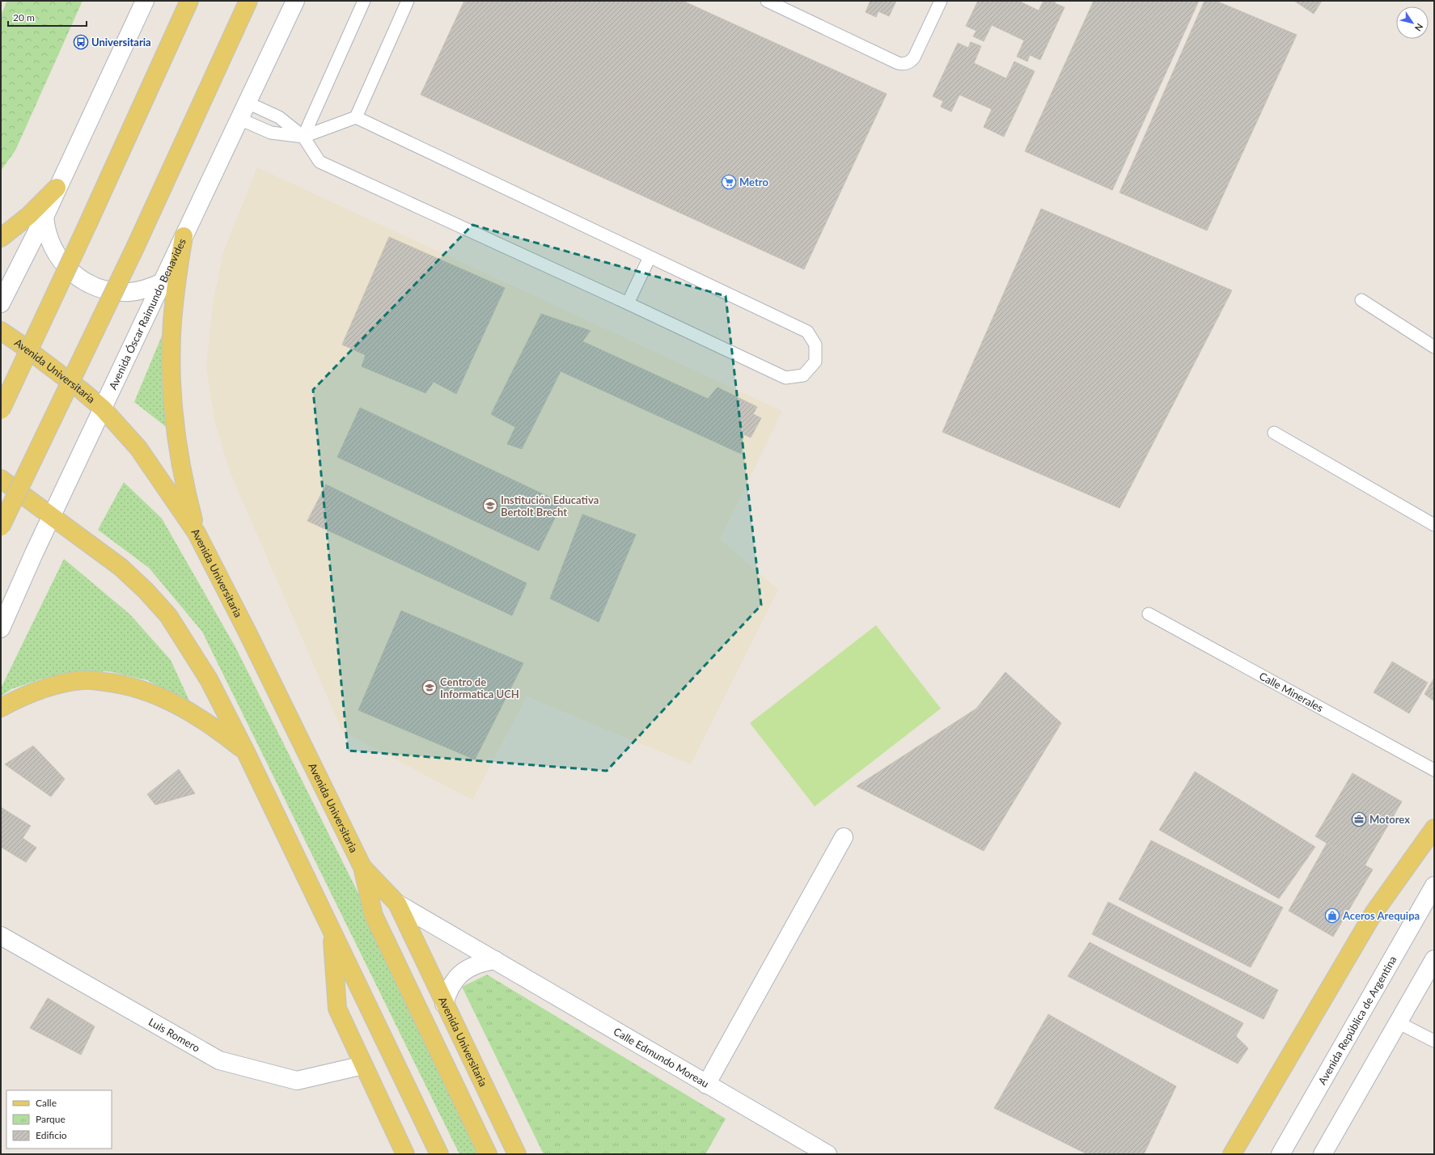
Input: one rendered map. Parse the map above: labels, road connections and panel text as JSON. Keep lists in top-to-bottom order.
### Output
{
  "streets": {
    "main road": [
      "Avenida Óscar Raimundo Benavides",
      "Avenida Universitaria",
      "Avenida República de Argentina",
      "Luis Romero",
      "Calle Edmundo Moreau"
    ],
    "lane": ["Calle Minerales"]
  },
  "crossings": [
    ["Avenida Óscar Raimundo Benavides", "Avenida Universitaria"],
    ["Avenida Universitaria", "Calle Edmundo Moreau"]
  ],
  "places": {
    "bus stop": ["Universitaria"],
    "supermarket": ["Metro"],
    "school or university": ["Institución Educativa Bertolt Brecht", "Centro de Informatica UCH"],
    "office": ["Motorex"],
    "shop": ["Aceros Arequipa"]
  },
  "legend": ["Calle", "Parque", "Edificio"],
  "scale_bar": "20 m",
  "north": "bottom right"
}
